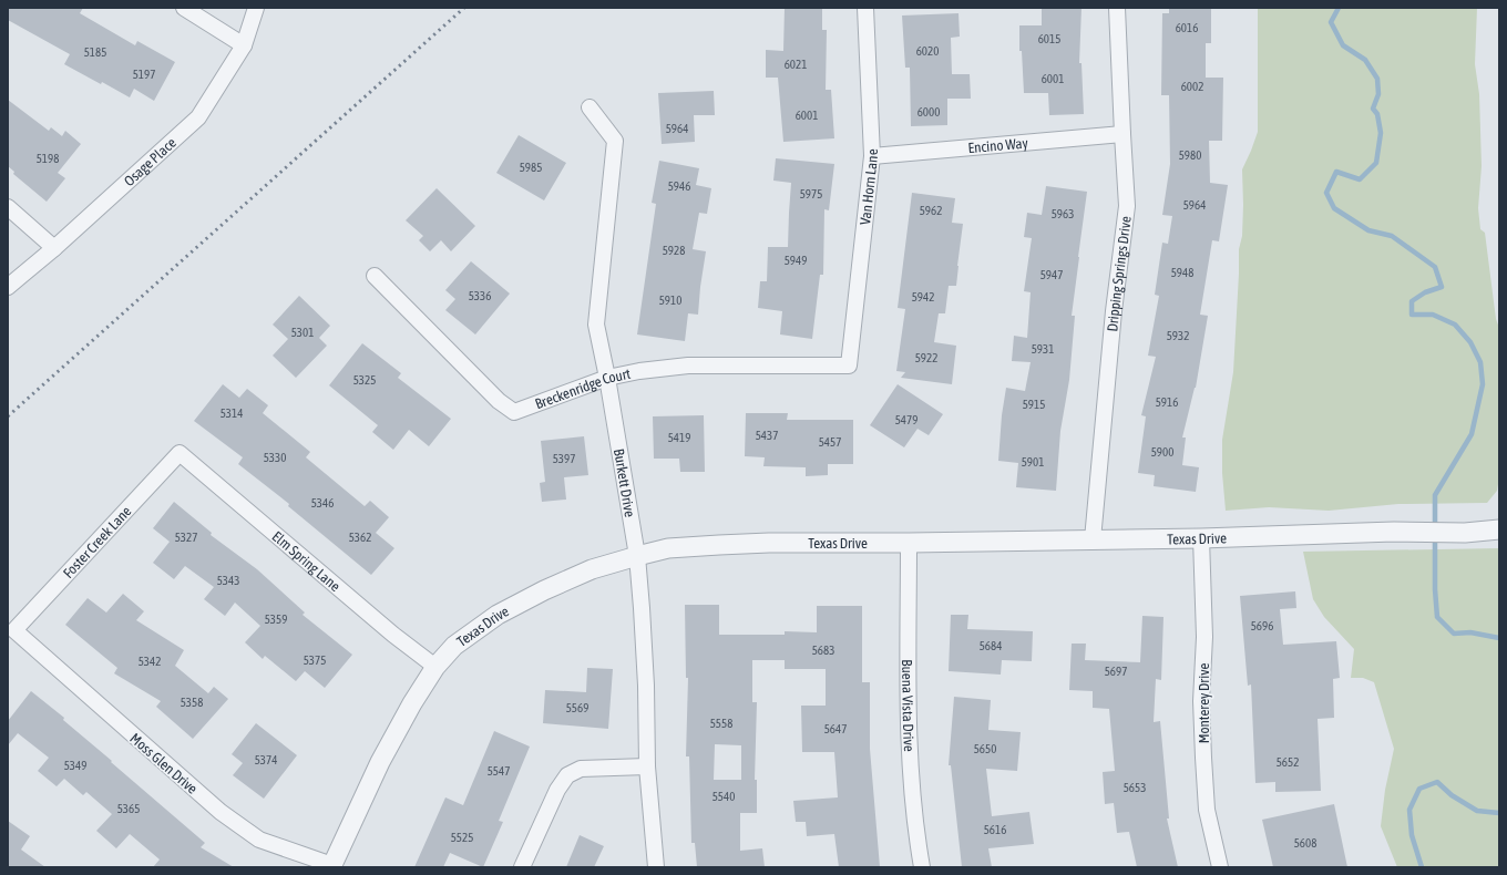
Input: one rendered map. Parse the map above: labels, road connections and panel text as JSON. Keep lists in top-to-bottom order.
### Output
{
  "streets": {
    "street": [
      "Encino Way",
      "Osage Place",
      "Van Horn Lane",
      "Dripping Springs Drive",
      "Breckenridge Court",
      "Burkett Drive",
      "Texas Drive",
      "Foster Creek Lane",
      "Elm Spring Lane",
      "Monterey Drive",
      "Buena Vista Drive",
      "Moss Glen Drive"
    ]
  },
  "crossings": [
    ["Encino Way", "Van Horn Lane"],
    ["Encino Way", "Dripping Springs Drive"],
    ["Van Horn Lane", "Breckenridge Court"],
    ["Dripping Springs Drive", "Texas Drive"],
    ["Breckenridge Court", "Burkett Drive"],
    ["Burkett Drive", "Texas Drive"],
    ["Texas Drive", "Elm Spring Lane"],
    ["Texas Drive", "Monterey Drive"],
    ["Texas Drive", "Buena Vista Drive"],
    ["Texas Drive", "Moss Glen Drive"],
    ["Foster Creek Lane", "Elm Spring Lane"],
    ["Foster Creek Lane", "Moss Glen Drive"]
  ],
  "house_numbers": [
    "6016",
    "6015",
    "6020",
    "5185",
    "6021",
    "5197",
    "6001",
    "6002",
    "6000",
    "6001",
    "5964",
    "5980",
    "5198",
    "5985",
    "5946",
    "5975",
    "5964",
    "5962",
    "5963",
    "5928",
    "5949",
    "5948",
    "5947",
    "5336",
    "5942",
    "5910",
    "5301",
    "5932",
    "5931",
    "5922",
    "5325",
    "5916",
    "5915",
    "5314",
    "5479",
    "5437",
    "5419",
    "5457",
    "5900",
    "5330",
    "5397",
    "5901",
    "5346",
    "5327",
    "5362",
    "5343",
    "5359",
    "5696",
    "5684",
    "5683",
    "5375",
    "5342",
    "5697",
    "5358",
    "5569",
    "5558",
    "5647",
    "5650",
    "5374",
    "5652",
    "5349",
    "5547",
    "5653",
    "5540",
    "5365",
    "5616",
    "5525",
    "5608"
  ]
}
